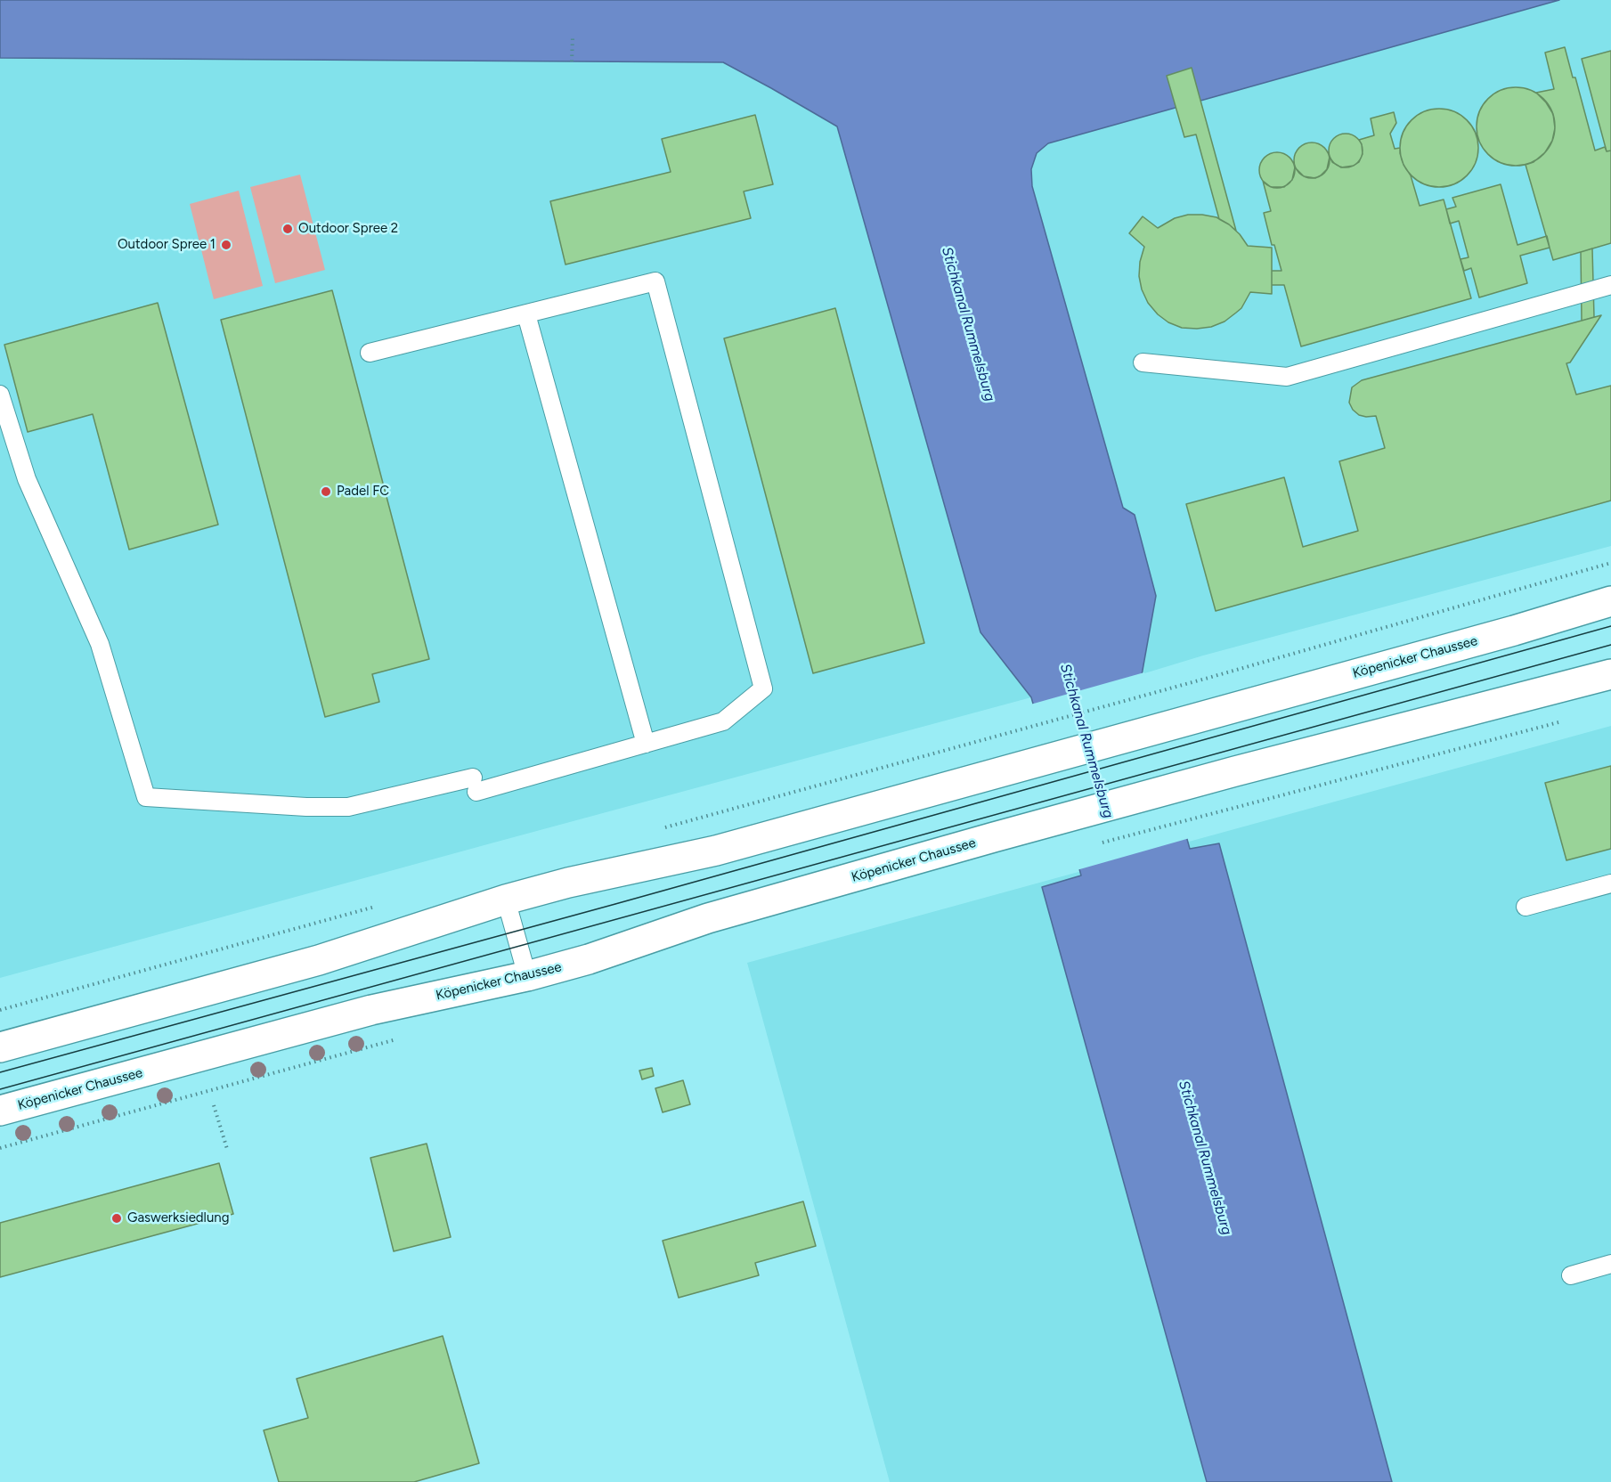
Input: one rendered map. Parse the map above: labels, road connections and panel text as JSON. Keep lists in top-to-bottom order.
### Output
{
  "streets": {
    "main road": ["Köpenicker Chaussee"]
  },
  "water": ["Stichkanal Rummelsburg"],
  "places": [
    "Outdoor Spree 2",
    "Outdoor Spree 1",
    "Padel FC",
    "Gaswerksiedlung"
  ]
}
